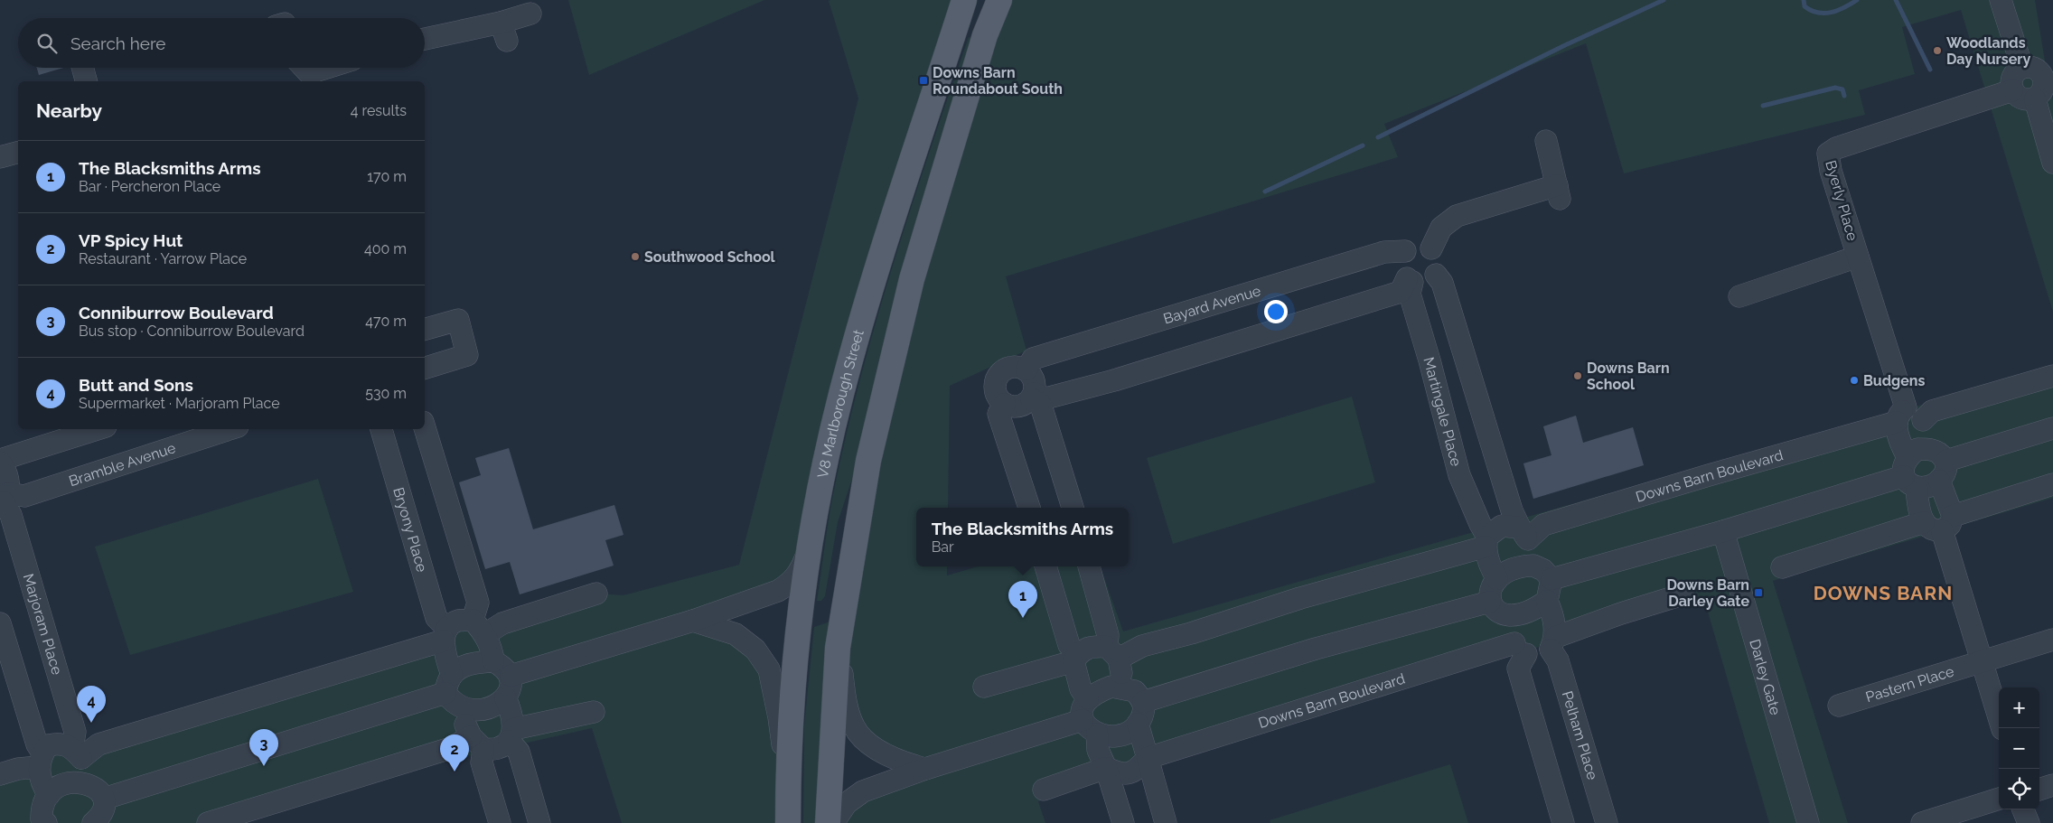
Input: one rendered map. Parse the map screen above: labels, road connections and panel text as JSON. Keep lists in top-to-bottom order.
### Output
{
  "streets": {
    "main road": ["V8 Marlborough Street"],
    "street": [
      "Byerly Place",
      "Bayard Avenue",
      "Martingale Place",
      "Bramble Avenue",
      "Downs Barn Boulevard",
      "Bryony Place",
      "Marjoram Place",
      "Darley Gate",
      "Pastern Place",
      "Pelham Place"
    ]
  },
  "crossings": [
    ["Byerly Place", "Downs Barn Boulevard"],
    ["Bayard Avenue", "Martingale Place"],
    ["Martingale Place", "Pelham Place"],
    ["Bramble Avenue", "Marjoram Place"],
    ["Downs Barn Boulevard", "Pelham Place"]
  ],
  "districts": ["DOWNS BARN"],
  "places": {
    "other": [
      "Woodlands Day Nursery",
      "Southwood School",
      "Downs Barn School",
      "Budgens"
    ],
    "transit": ["Downs Barn Roundabout South", "Downs Barn Darley Gate"]
  },
  "page": {
    "search": "Search here",
    "heading": ["Nearby", "4 results"],
    "list": [
      {
        "mark": "1",
        "name": "The Blacksmiths Arms",
        "note": "Bar · Percheron Place",
        "value": "170 m"
      },
      {
        "mark": "2",
        "name": "VP Spicy Hut",
        "note": "Restaurant · Yarrow Place",
        "value": "400 m"
      },
      {
        "mark": "3",
        "name": "Conniburrow Boulevard",
        "note": "Bus stop · Conniburrow Boulevard",
        "value": "470 m"
      },
      {
        "mark": "4",
        "name": "Butt and Sons",
        "note": "Supermarket · Marjoram Place",
        "value": "530 m"
      }
    ],
    "popup": ["The Blacksmiths Arms", "Bar"],
    "pins": [
      "1",
      "4",
      "3",
      "2"
    ],
    "map_buttons": ["+", "−"]
  }
}
